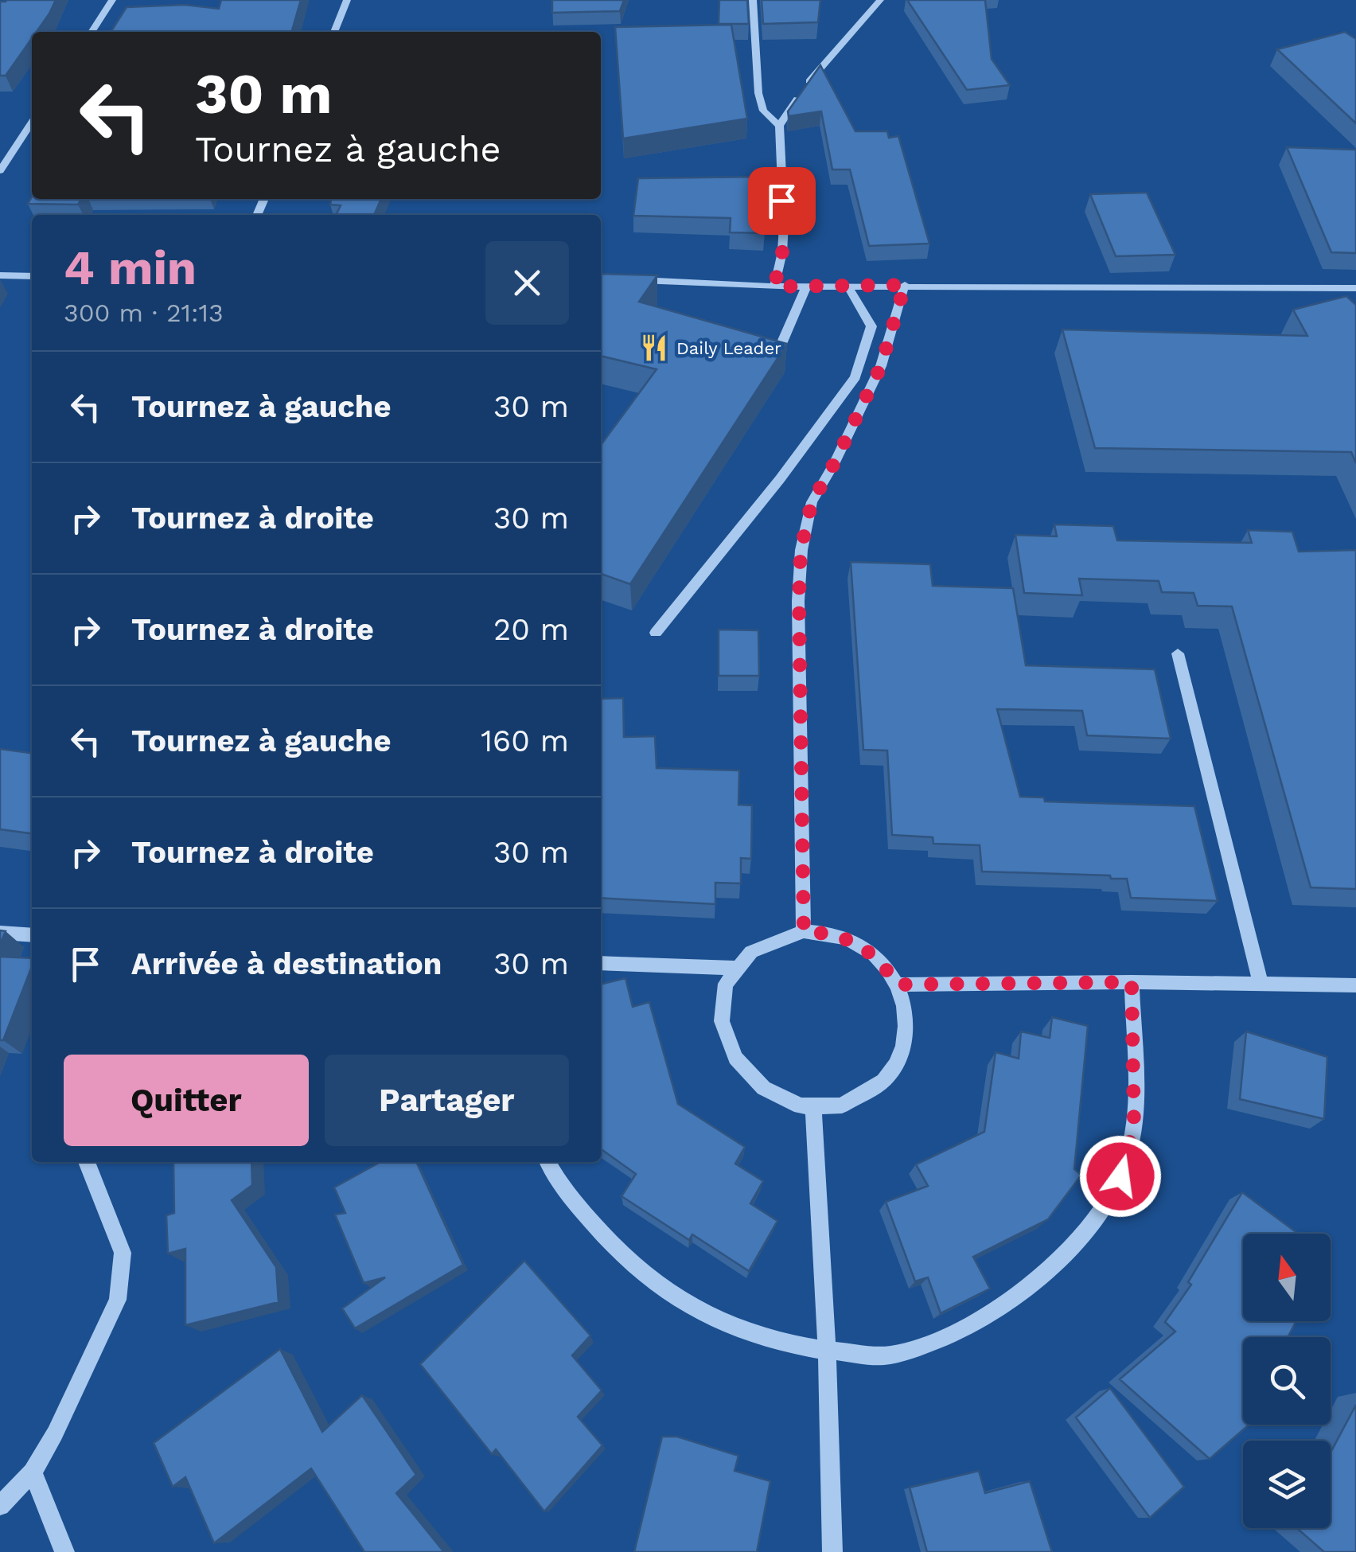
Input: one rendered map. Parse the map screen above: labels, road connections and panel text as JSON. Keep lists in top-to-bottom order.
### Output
{
  "places": {
    "restaurant": ["Daily Leader"]
  },
  "north": "top",
  "page": {
    "turn": ["30 m", "Tournez à gauche"],
    "heading": ["4 min", "300 m · 21:13"],
    "list": [
      {
        "name": "Tournez à gauche",
        "value": "30 m"
      },
      {
        "name": "Tournez à droite",
        "value": "30 m"
      },
      {
        "name": "Tournez à droite",
        "value": "20 m"
      },
      {
        "name": "Tournez à gauche",
        "value": "160 m"
      },
      {
        "name": "Tournez à droite",
        "value": "30 m"
      },
      {
        "name": "Arrivée à destination",
        "value": "30 m"
      }
    ],
    "buttons": ["Quitter", "Partager"]
  }
}
